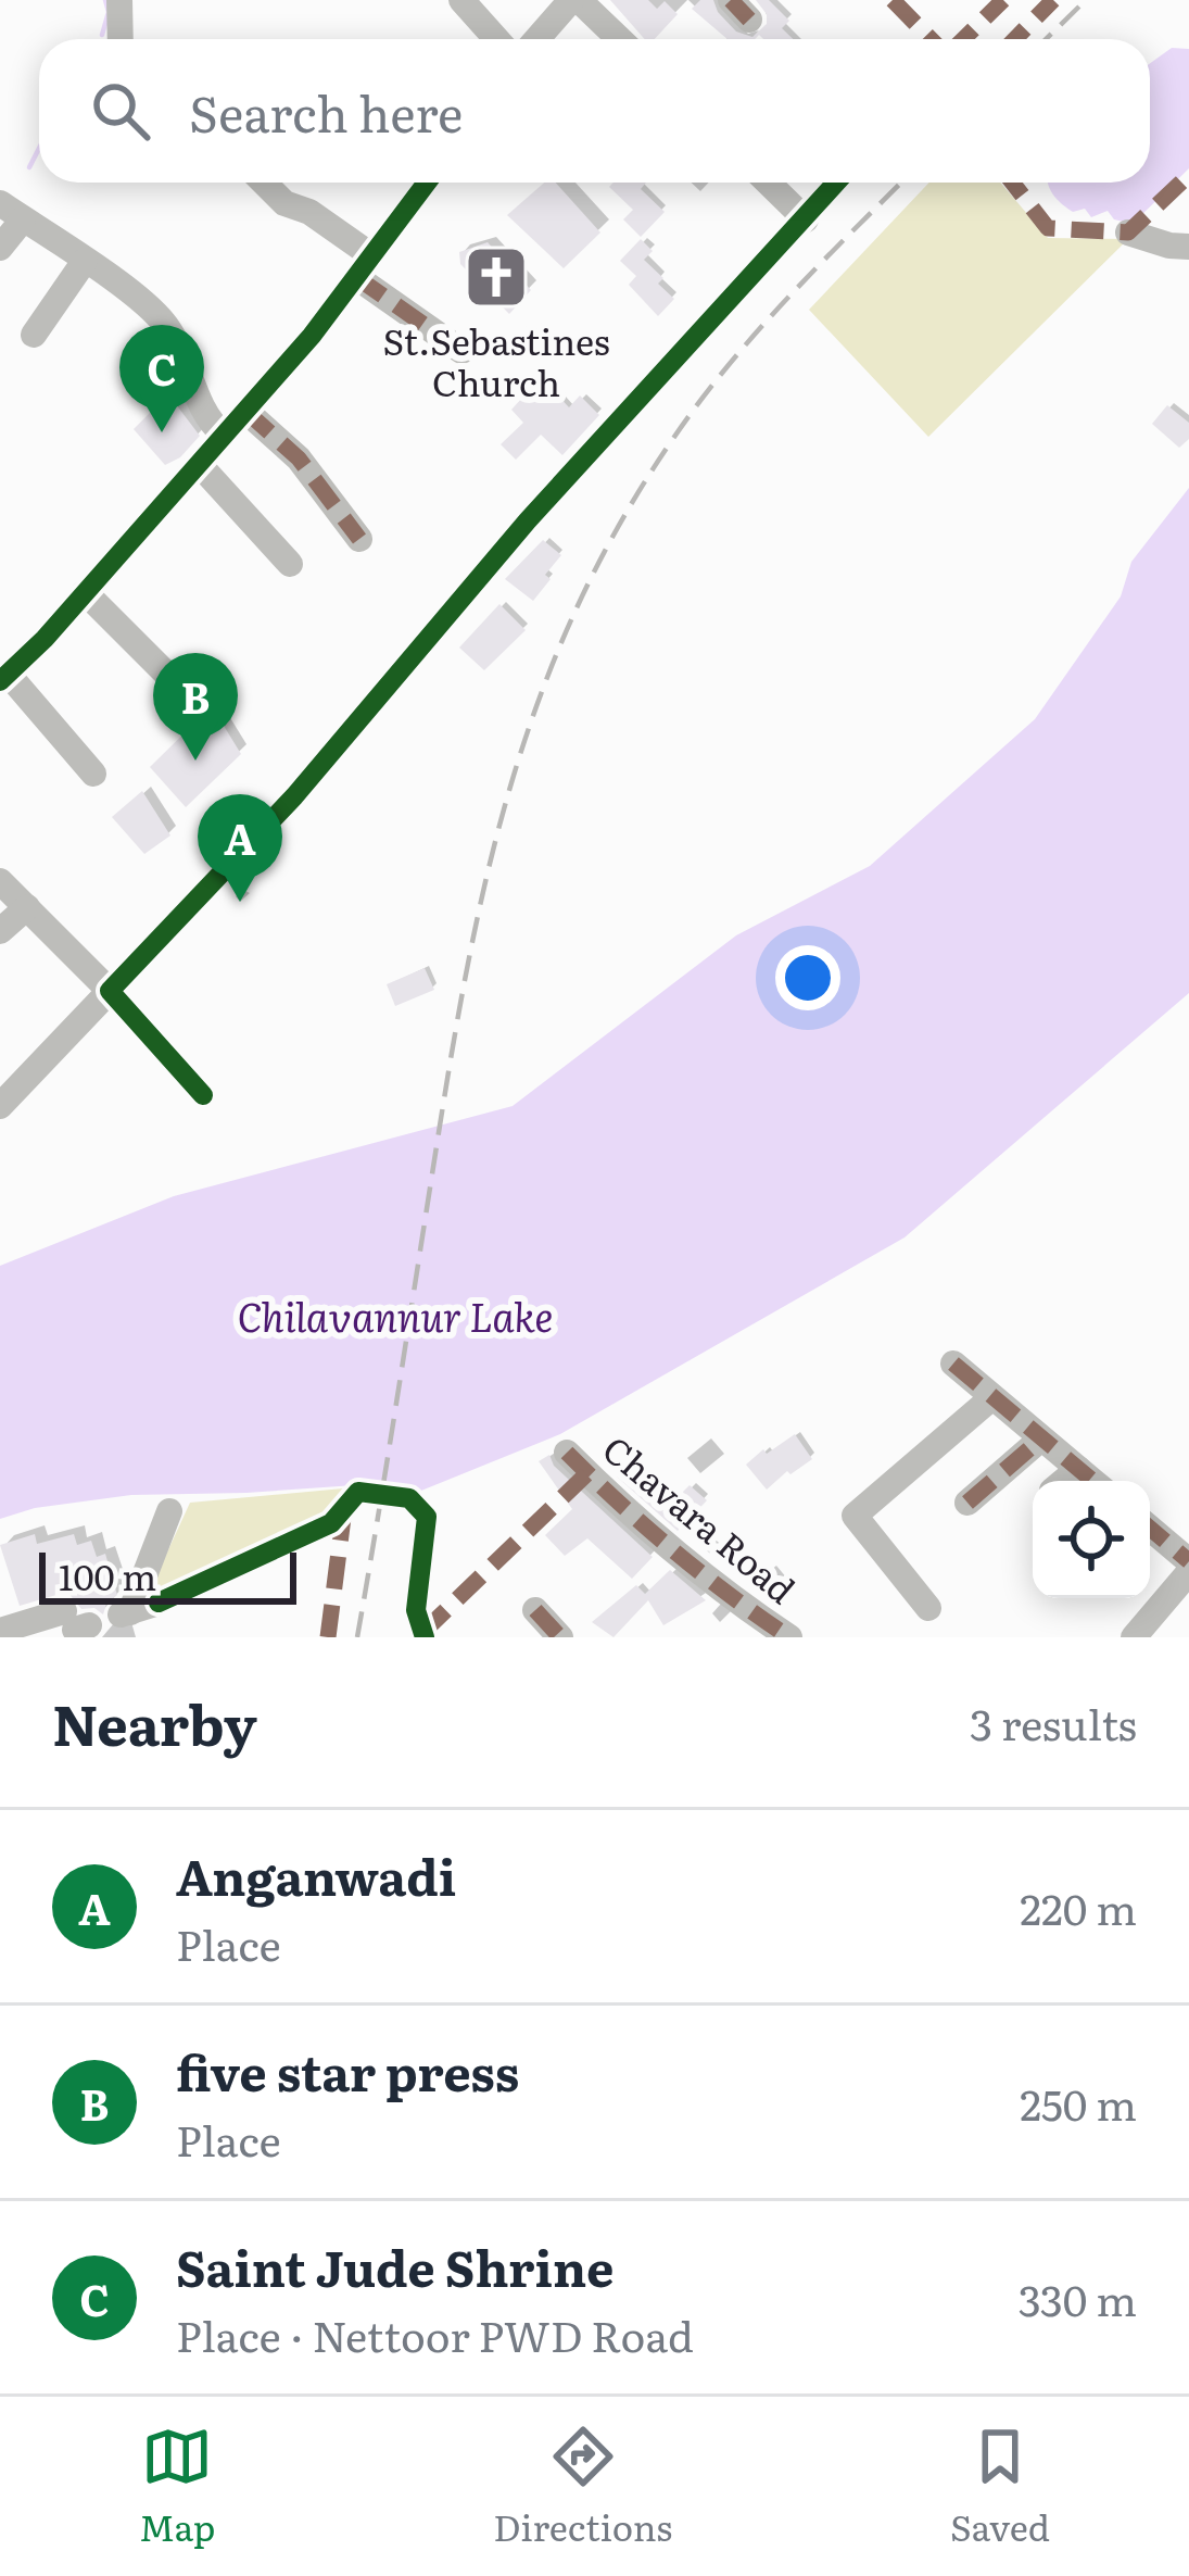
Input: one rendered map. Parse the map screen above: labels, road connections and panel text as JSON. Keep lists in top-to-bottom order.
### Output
{
  "streets": {
    "street": ["Chavara Road"]
  },
  "water": ["Chilavannur Lake"],
  "places": {
    "church": ["St.Sebastines Church"]
  },
  "scale_bar": "100 m",
  "page": {
    "search": "Search here",
    "pins": ["C", "B", "A"],
    "scale": "100 m",
    "heading": ["Nearby", "3 results"],
    "list": [
      {
        "mark": "A",
        "name": "Anganwadi",
        "note": "Place",
        "value": "220 m"
      },
      {
        "mark": "B",
        "name": "five star press",
        "note": "Place",
        "value": "250 m"
      },
      {
        "mark": "C",
        "name": "Saint Jude Shrine",
        "note": "Place · Nettoor PWD Road",
        "value": "330 m"
      }
    ],
    "nav": ["Map", "Directions", "Saved"]
  }
}
